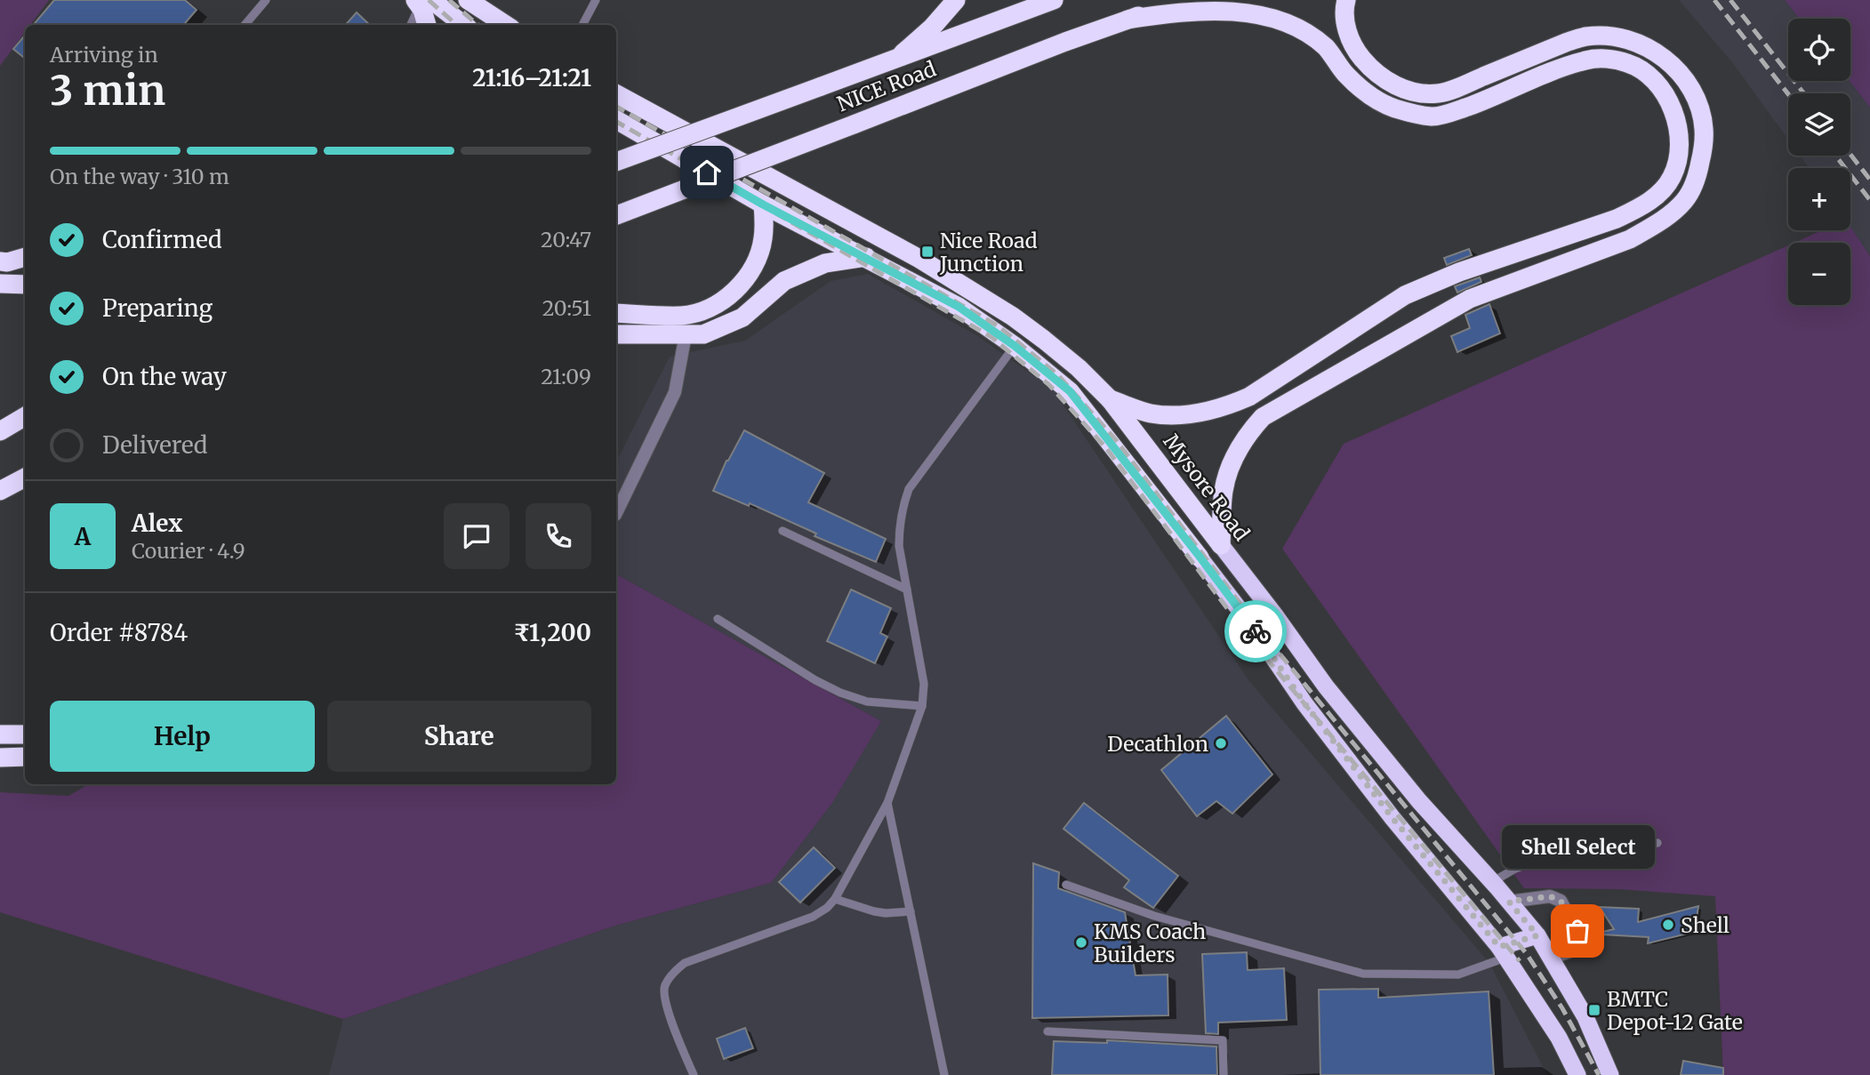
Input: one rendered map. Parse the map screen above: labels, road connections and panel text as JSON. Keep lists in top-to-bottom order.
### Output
{
  "streets": {
    "highway": ["NICE Road", "Mysore Road"]
  },
  "places": {
    "transit": ["Nice Road Junction", "BMTC Depot-12 Gate"],
    "other": [
      "Decathlon",
      "Shell",
      "Shell Select",
      "KMS Coach Builders"
    ]
  },
  "page": {
    "map_buttons": ["+", "−"],
    "heading": ["3 min", "Arriving in", "21:16–21:21"],
    "panel": [
      "Alex",
      "Courier · 4.9",
      "Order #8784",
      "₹1,200"
    ],
    "bar": "On the way · 310 m",
    "list": [
      ["Confirmed", "20:47"],
      ["Preparing", "20:51"],
      ["On the way", "21:09"],
      "Delivered"
    ],
    "round": "A",
    "buttons": ["Help", "Share"],
    "bubble": "Shell Select"
  }
}
